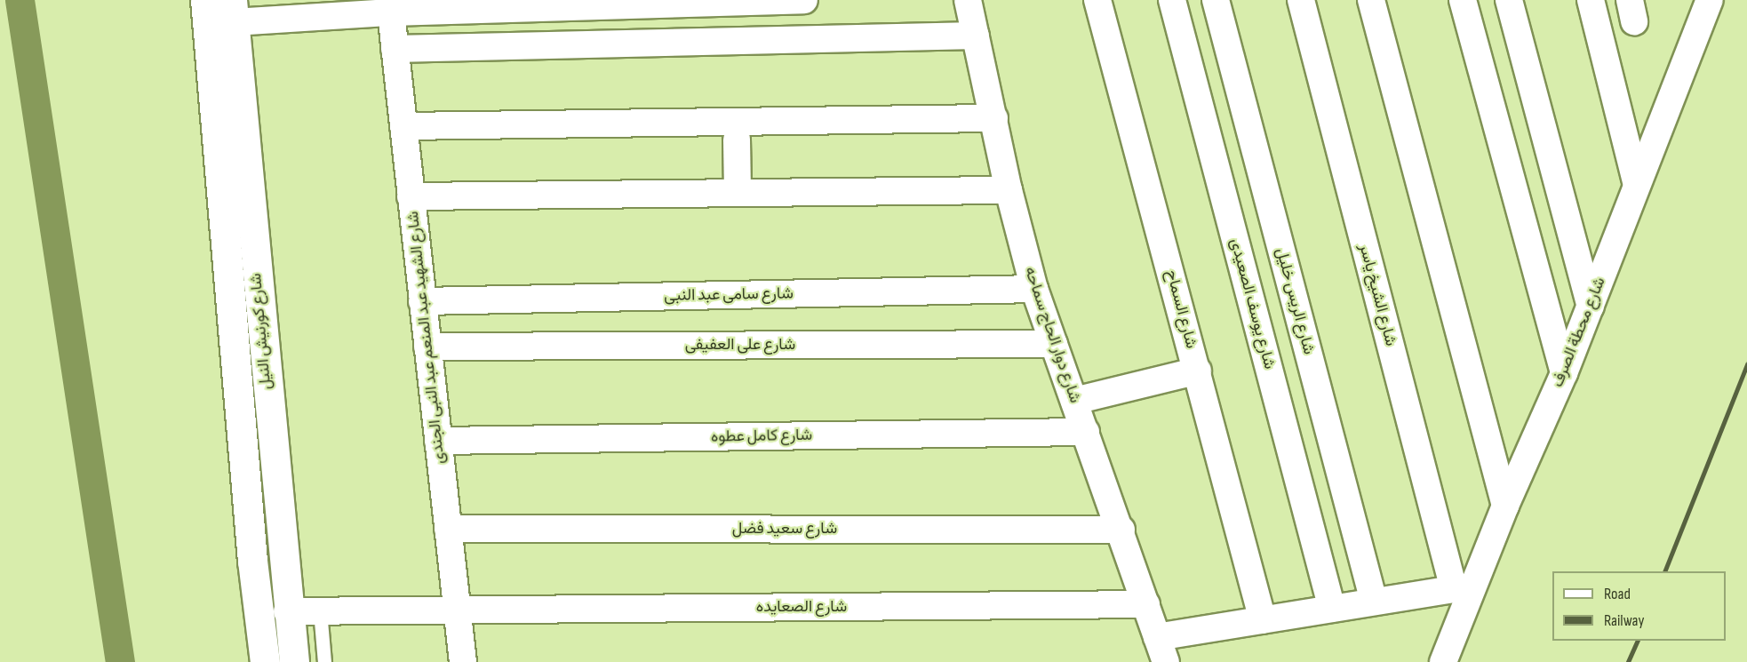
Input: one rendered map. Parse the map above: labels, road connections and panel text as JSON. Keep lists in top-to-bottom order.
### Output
{
  "streets": {
    "main road": ["شارع كورنيش النيل"],
    "street": [
      "شارع سامى عبد النبى",
      "شارع الشيخ ياسر",
      "شارع الريس خليل",
      "شارع يوسف الصعيدى",
      "شارع السماح",
      "شارع محطة الصرف",
      "شارع دوار الحاج سماحه",
      "شارع الشهيد عبد المنعم عبد النبى الجندى",
      "شارع على العفيفى",
      "شارع كامل عطوه",
      "شارع سعيد فضل",
      "شارع الصعايده"
    ]
  },
  "crossings": [
    ["شارع سامى عبد النبى", "شارع دوار الحاج سماحه"],
    ["شارع سامى عبد النبى", "شارع الشهيد عبد المنعم عبد النبى الجندى"],
    ["شارع الشيخ ياسر", "شارع محطة الصرف"],
    ["شارع كورنيش النيل", "شارع الصعايده"],
    ["شارع دوار الحاج سماحه", "شارع على العفيفى"],
    ["شارع دوار الحاج سماحه", "شارع كامل عطوه"],
    ["شارع دوار الحاج سماحه", "شارع سعيد فضل"],
    ["شارع دوار الحاج سماحه", "شارع الصعايده"],
    ["شارع الشهيد عبد المنعم عبد النبى الجندى", "شارع على العفيفى"],
    ["شارع الشهيد عبد المنعم عبد النبى الجندى", "شارع كامل عطوه"],
    ["شارع الشهيد عبد المنعم عبد النبى الجندى", "شارع سعيد فضل"],
    ["شارع الشهيد عبد المنعم عبد النبى الجندى", "شارع الصعايده"]
  ],
  "legend": ["Road", "Railway"]
}
